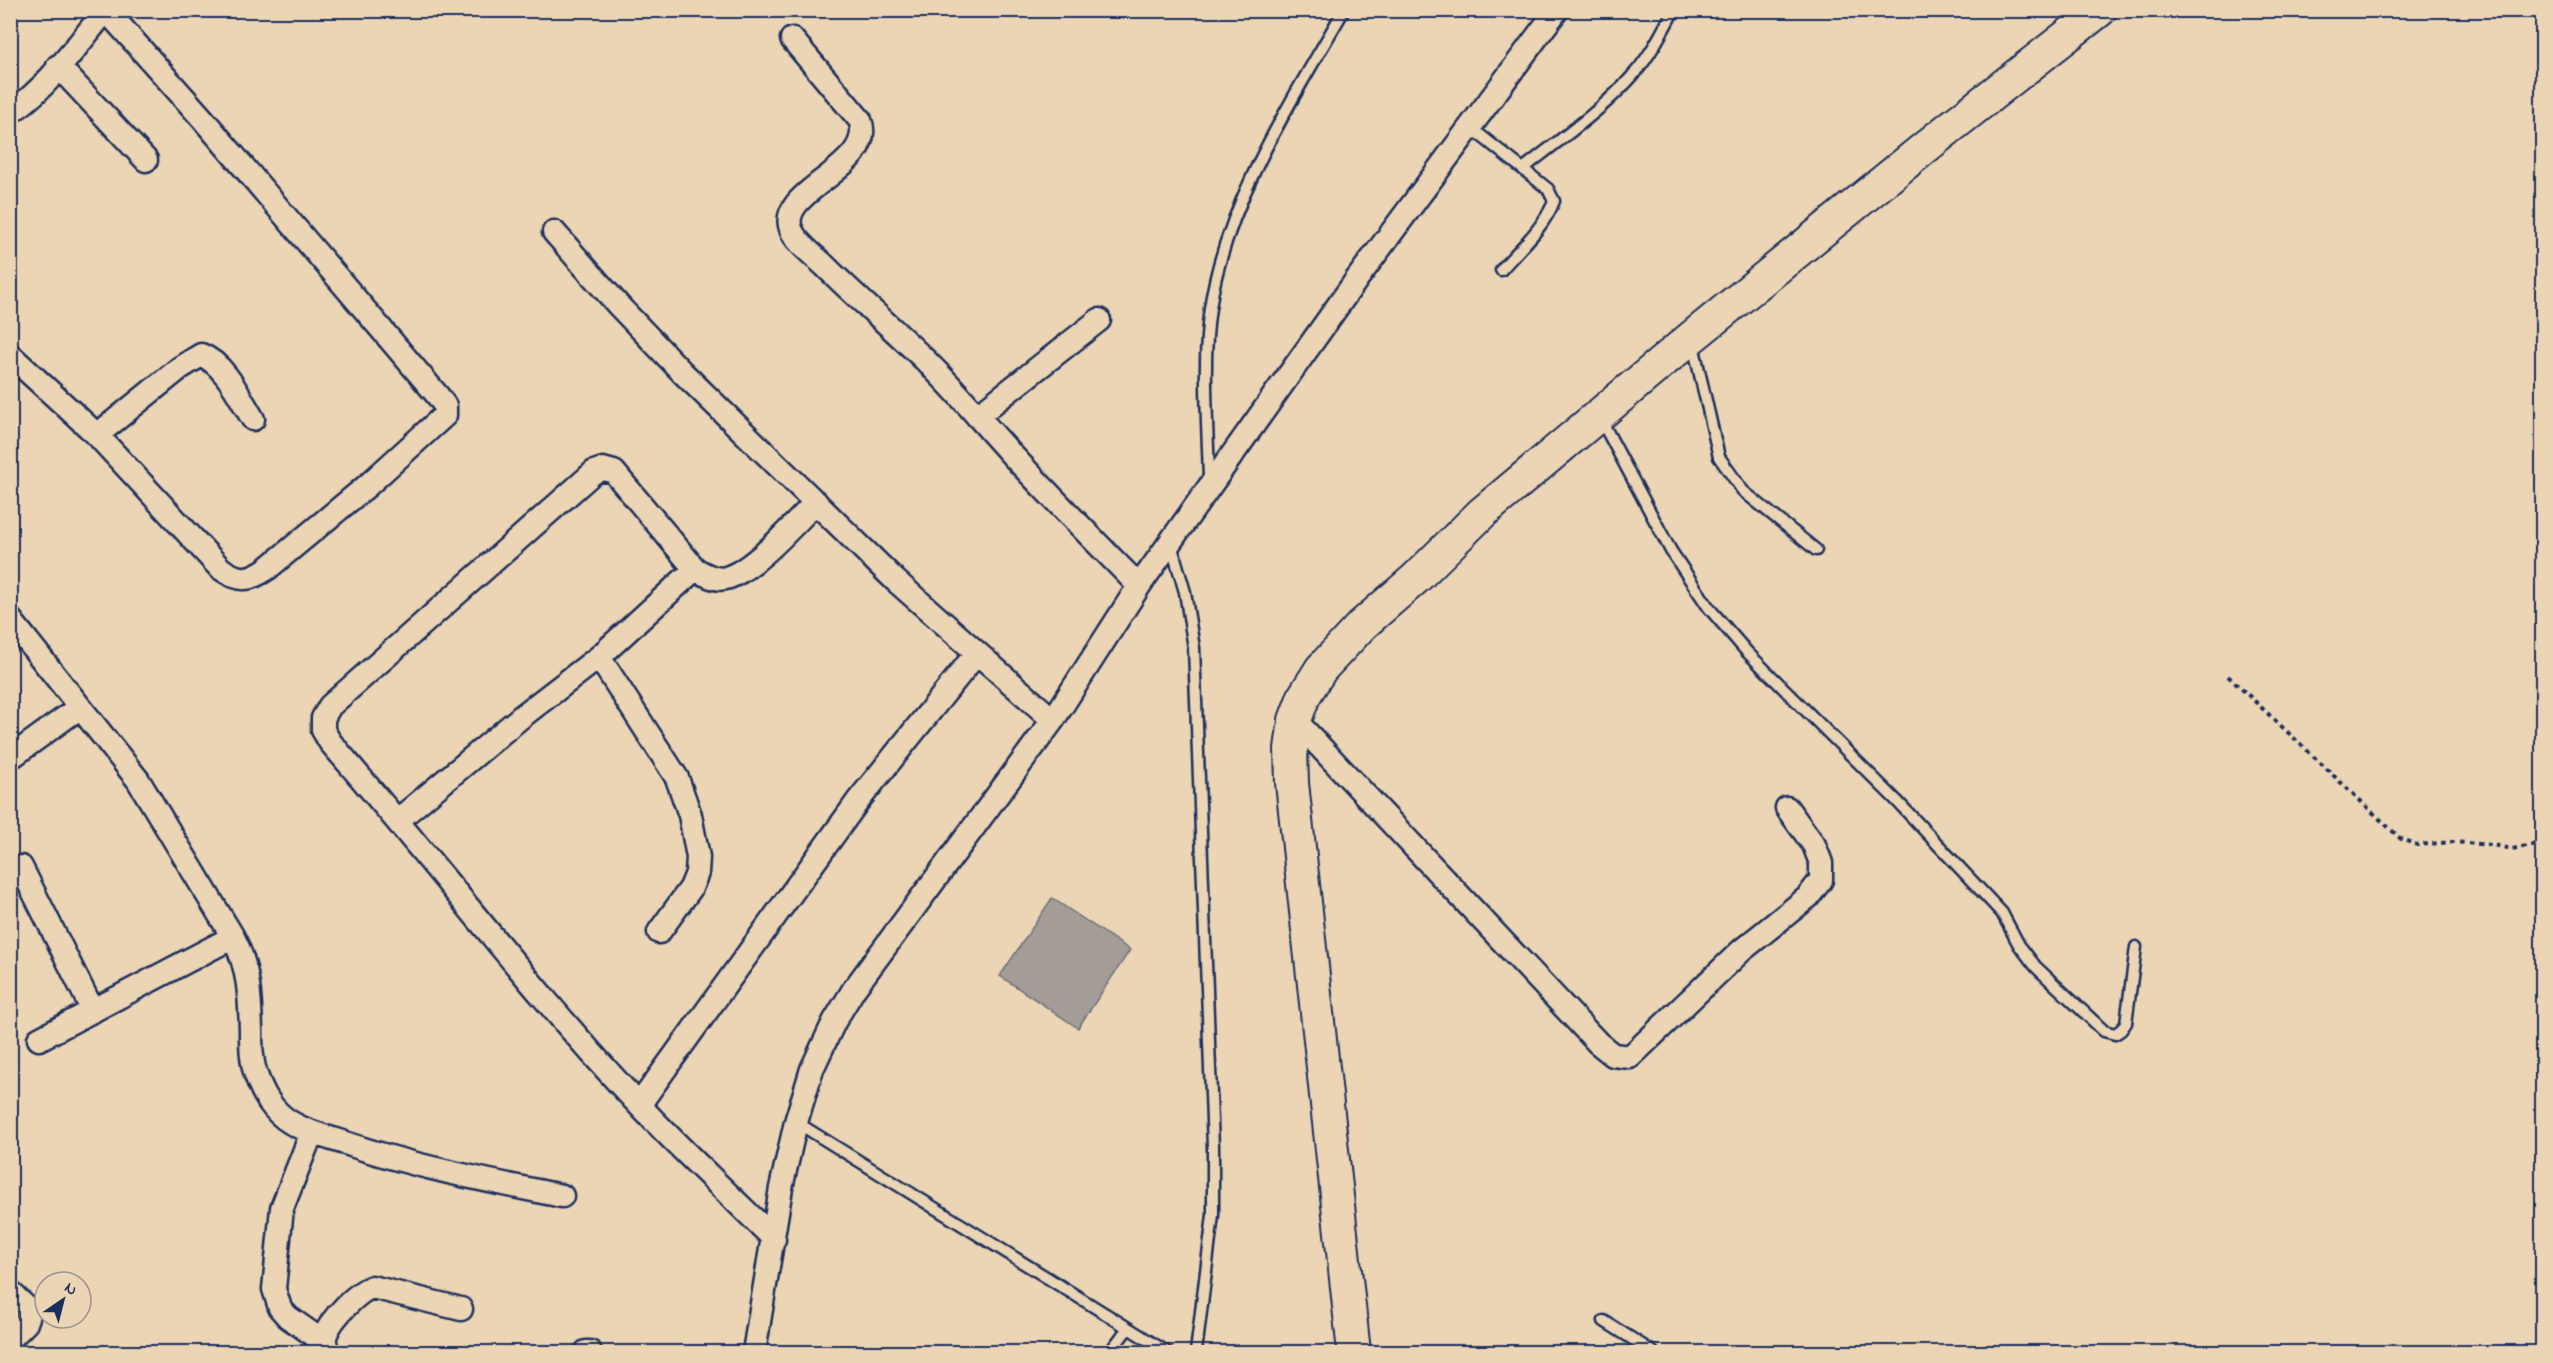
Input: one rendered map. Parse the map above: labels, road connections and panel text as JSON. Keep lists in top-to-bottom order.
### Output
{
  "north": "top right"
}
